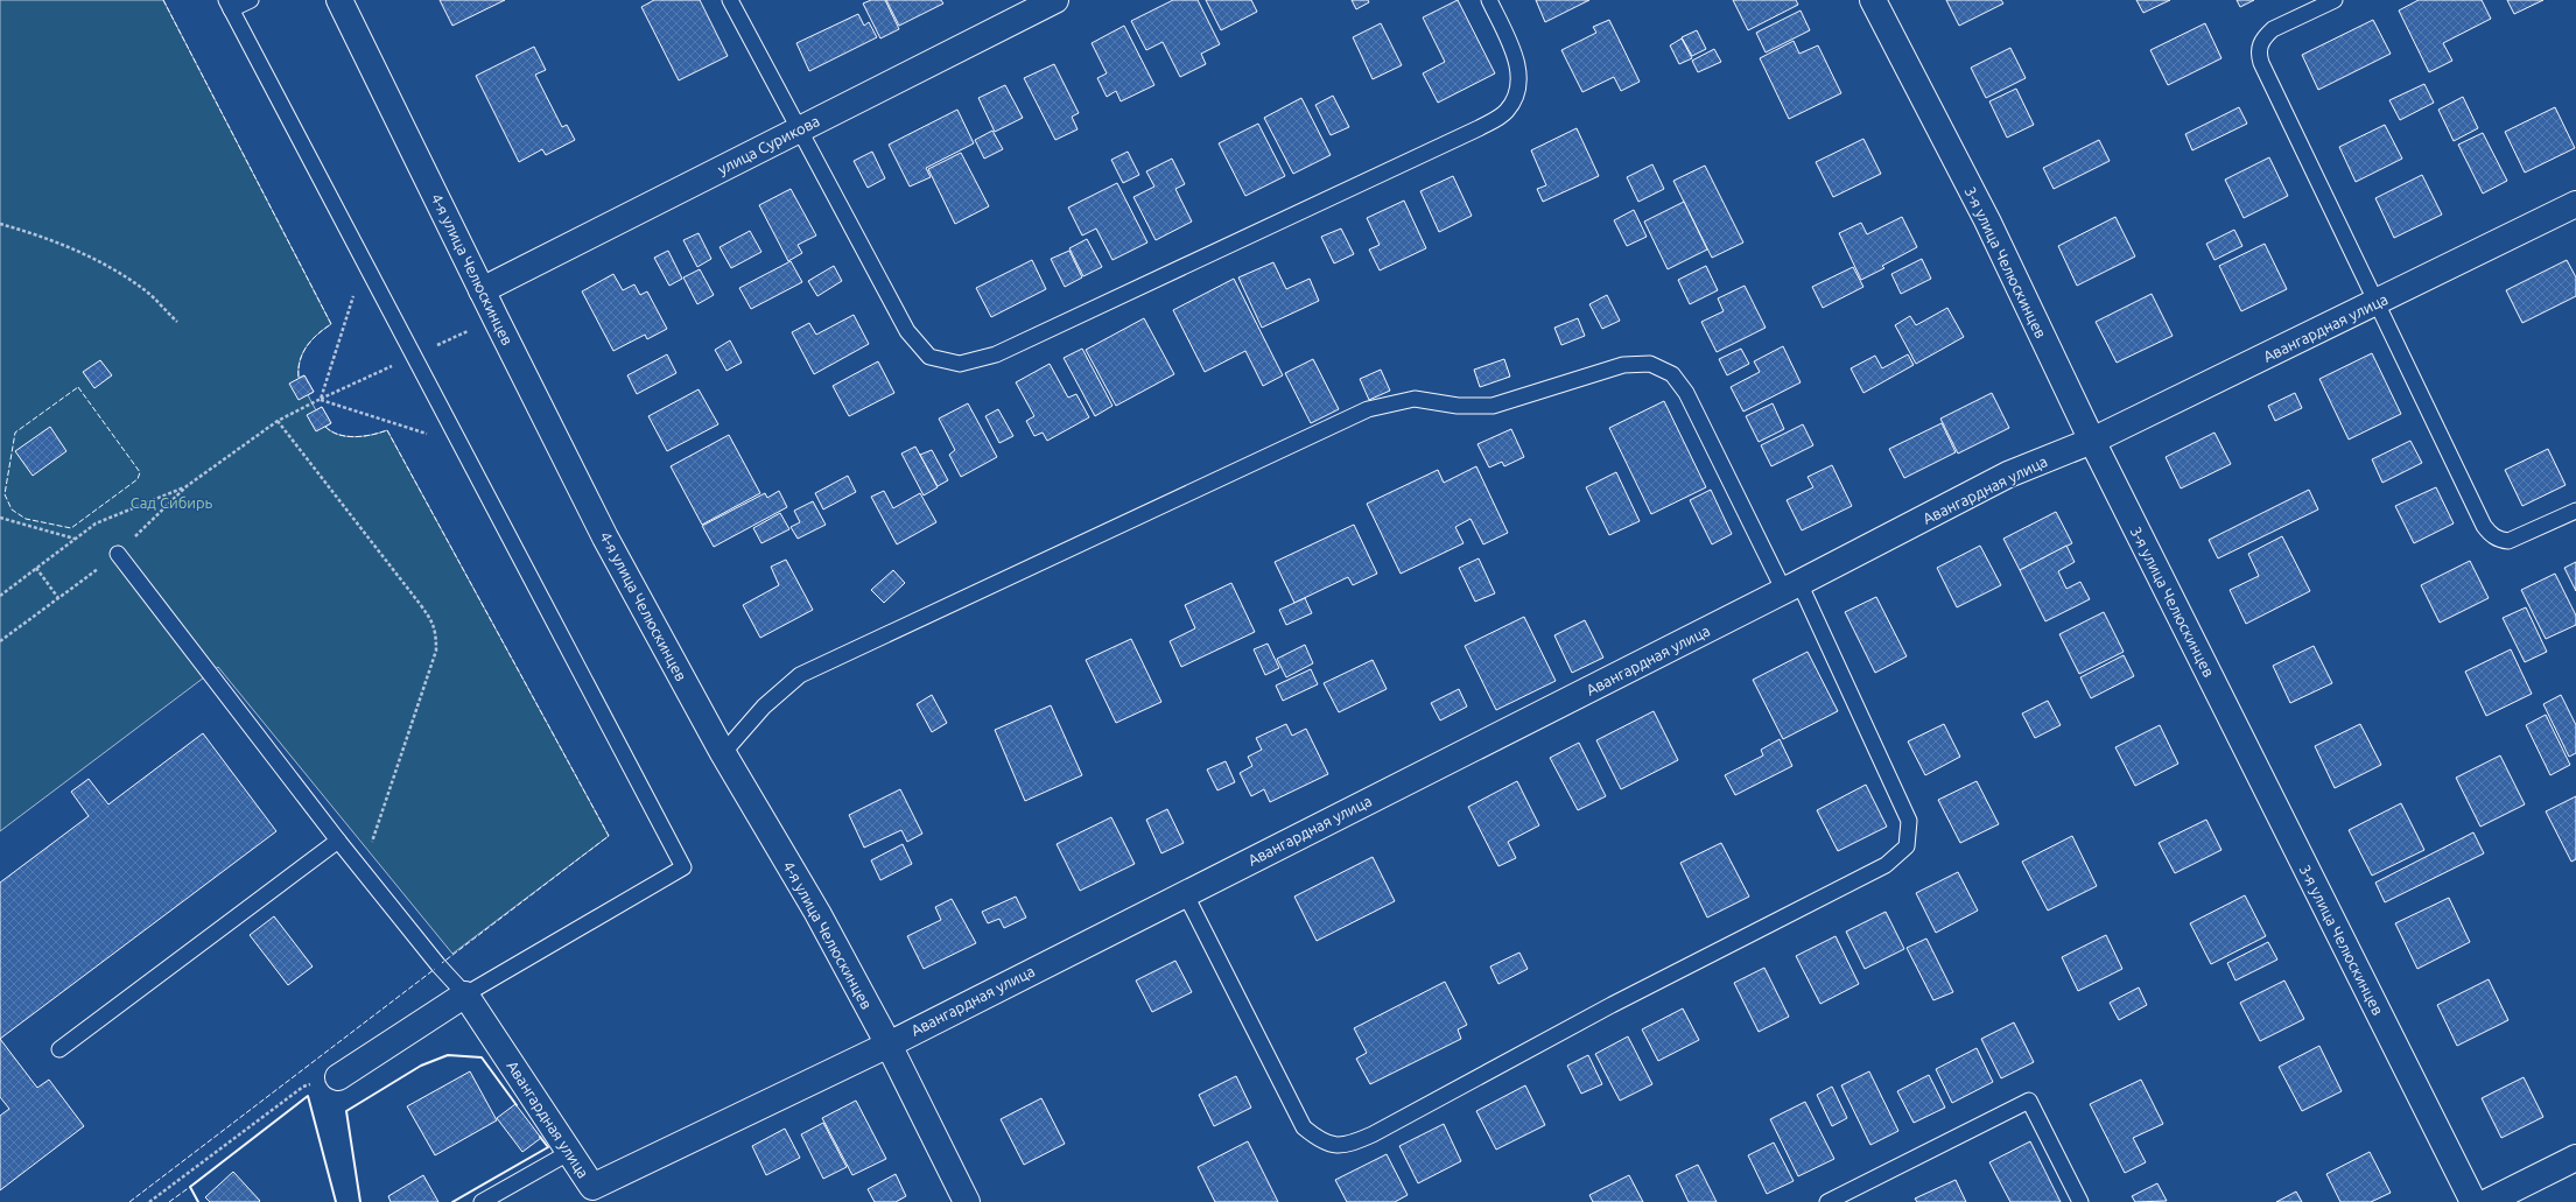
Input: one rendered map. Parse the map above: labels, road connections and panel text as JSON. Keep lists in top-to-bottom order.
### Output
{
  "streets": {
    "street": [
      "улица Сурикова",
      "3-я улица Челюскинцев",
      "4-я улица Челюскинцев",
      "Авангардная улица"
    ]
  },
  "crossings": [
    ["улица Сурикова", "4-я улица Челюскинцев"],
    ["3-я улица Челюскинцев", "Авангардная улица"],
    ["4-я улица Челюскинцев", "Авангардная улица"]
  ],
  "parks": ["Сад Сибирь"]
}
